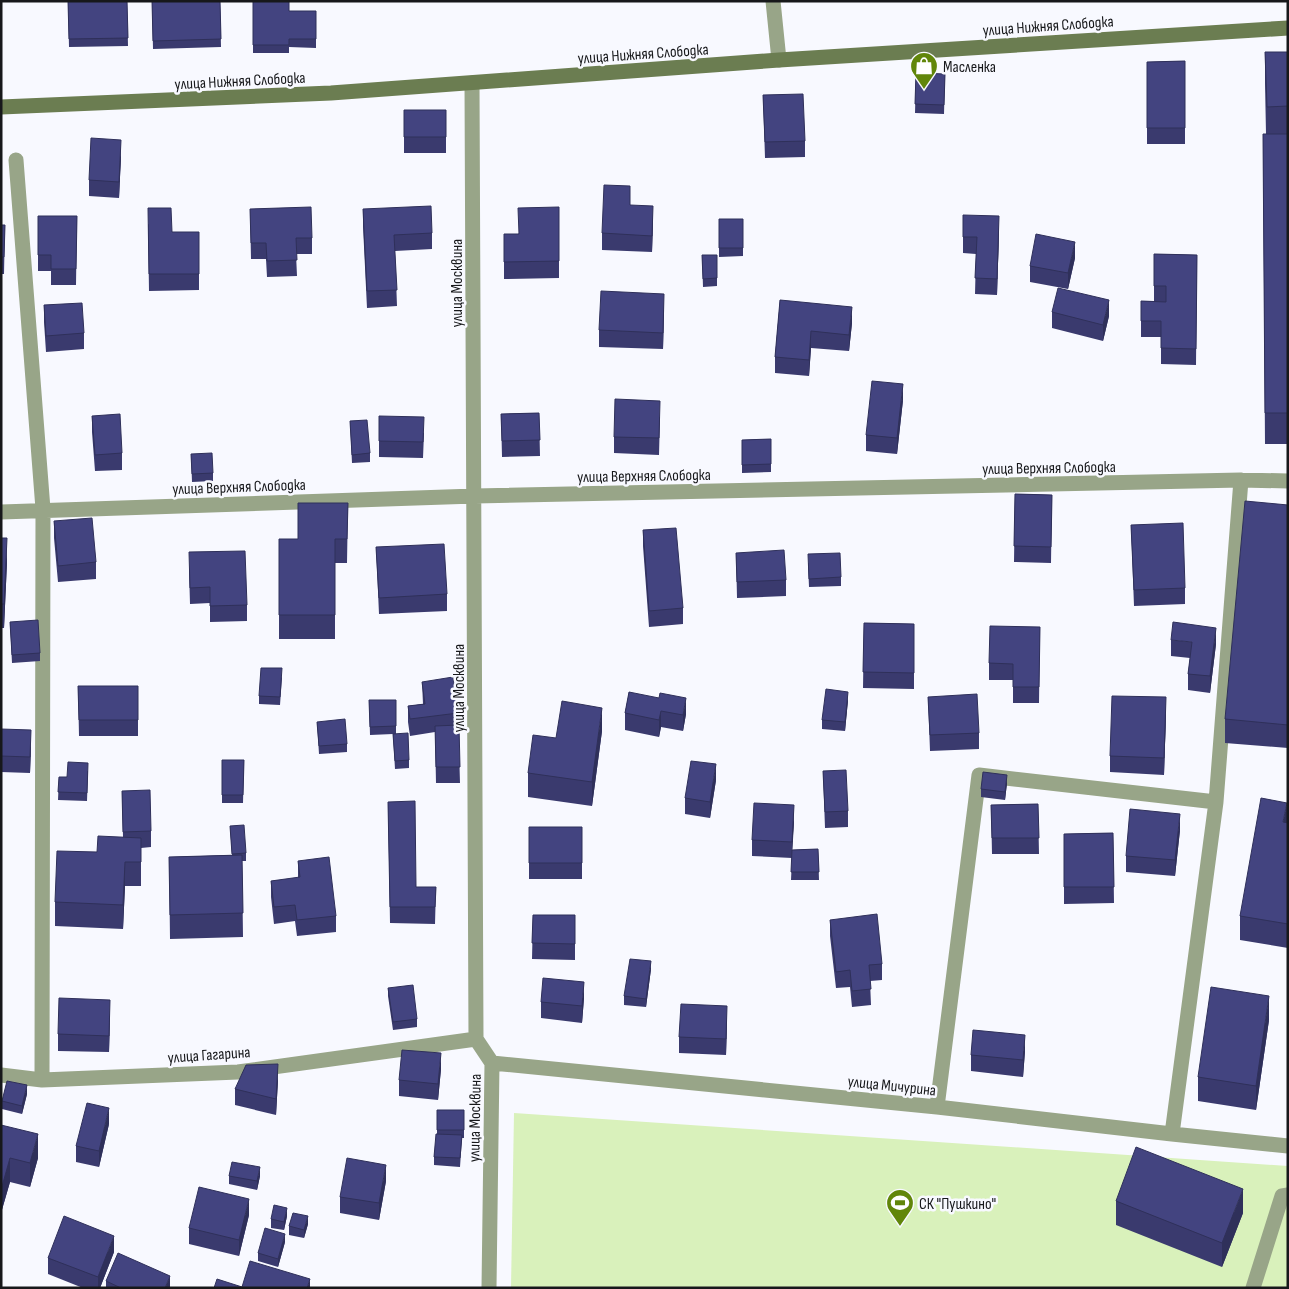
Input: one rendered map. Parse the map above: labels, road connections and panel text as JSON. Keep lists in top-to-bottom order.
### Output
{
  "streets": {
    "main road": ["улица Нижняя Слободка"],
    "street": [
      "улица Москвина",
      "улица Верхняя Слободка",
      "улица Гагарина",
      "улица Мичурина"
    ]
  },
  "crossings": [
    ["улица Нижняя Слободка", "улица Москвина"],
    ["улица Москвина", "улица Верхняя Слободка"],
    ["улица Москвина", "улица Гагарина"],
    ["улица Москвина", "улица Мичурина"]
  ],
  "places": {
    "shop": ["Масленка"],
    "sports": ["СК \"Пушкино\""]
  }
}
